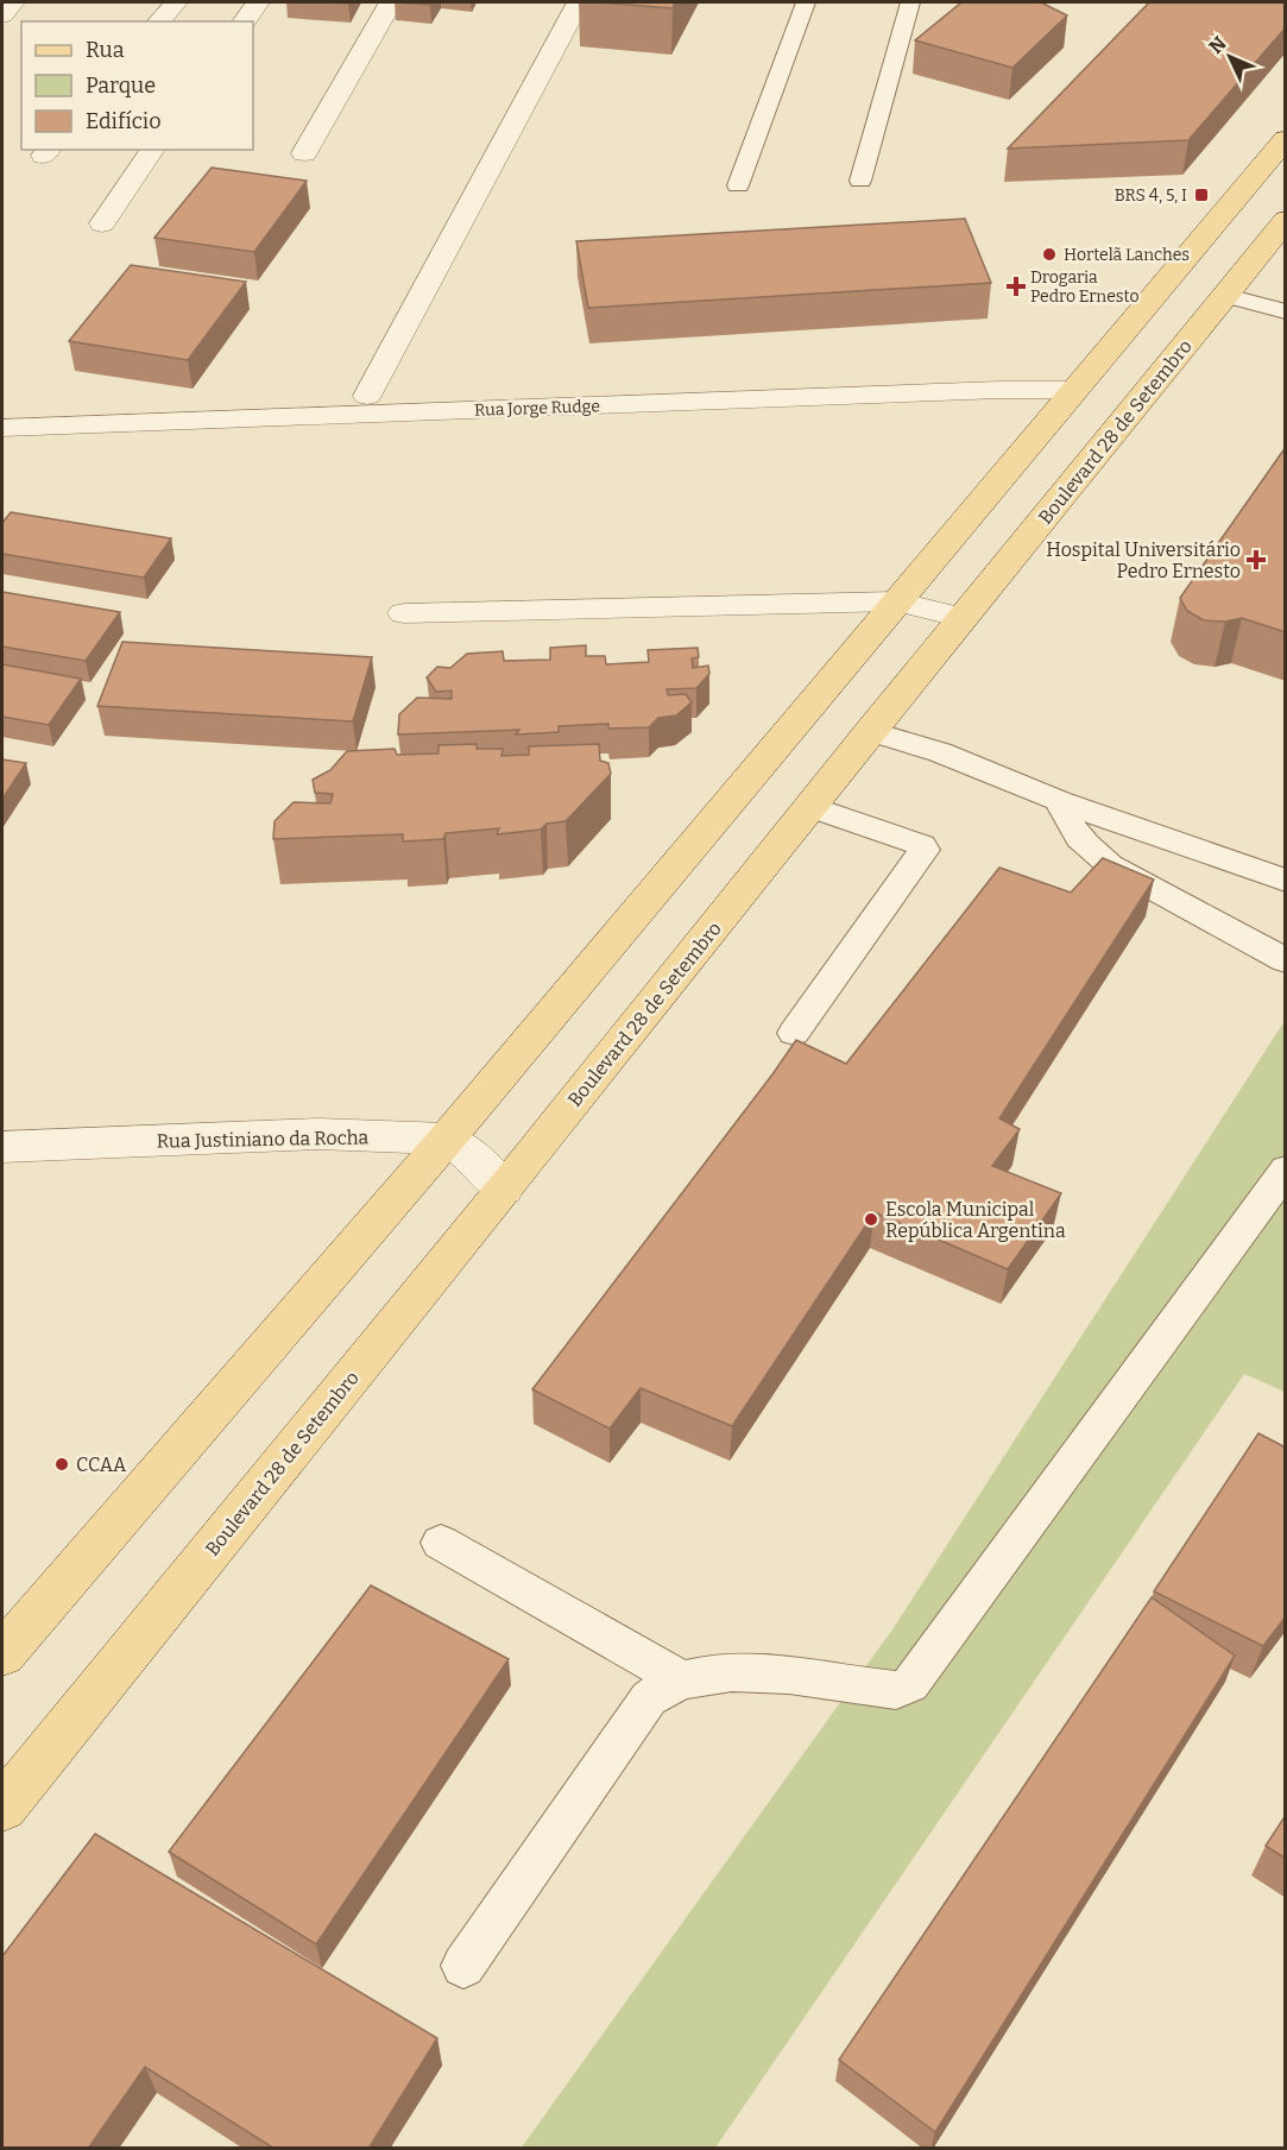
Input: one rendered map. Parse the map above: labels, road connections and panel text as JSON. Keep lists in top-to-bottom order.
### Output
{
  "streets": {
    "main road": ["Boulevard 28 de Setembro"],
    "street": ["Rua Jorge Rudge", "Rua Justiniano da Rocha"]
  },
  "places": {
    "transit": ["BRS 4, 5, I"],
    "other": ["Hortelã Lanches", "Escola Municipal República Argentina", "CCAA"],
    "health": ["Drogaria Pedro Ernesto", "Hospital Universitário Pedro Ernesto"]
  },
  "legend": ["Rua", "Parque", "Edifício"],
  "north": "top left"
}
